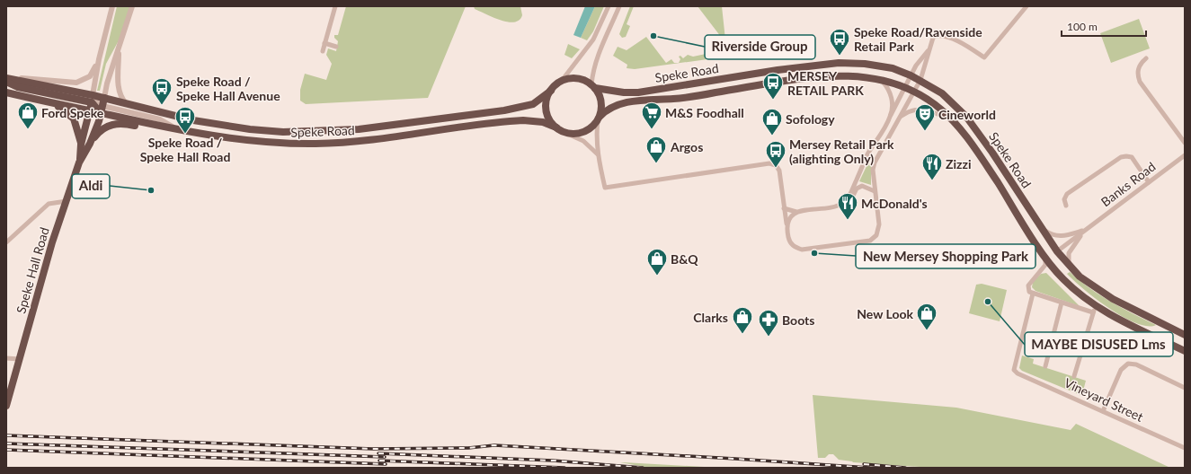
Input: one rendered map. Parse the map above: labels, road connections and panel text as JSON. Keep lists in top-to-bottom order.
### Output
{
  "streets": {
    "highway": ["Speke Road", "Speke Hall Road"],
    "street": ["Banks Road", "Vineyard Street"]
  },
  "crossings": [
    ["Speke Road", "Banks Road"],
    ["Speke Road", "Speke Hall Road"],
    ["Speke Road", "Vineyard Street"]
  ],
  "places": {
    "other": [
      "Riverside Group",
      "Aldi",
      "New Mersey Shopping Park",
      "MAYBE DISUSED Lms"
    ],
    "bus stop": [
      "Speke Road/Ravenside Retail Park",
      "MERSEY RETAIL PARK",
      "Speke Road / Speke Hall Avenue",
      "Speke Road / Speke Hall Road",
      "Mersey Retail Park (alighting Only)"
    ],
    "shop": [
      "Ford Speke",
      "Sofology",
      "Argos",
      "B&Q",
      "New Look",
      "Clarks"
    ],
    "supermarket": ["M&S Foodhall"],
    "theatre": ["Cineworld"],
    "restaurant": ["Zizzi", "McDonald's"],
    "pharmacy": ["Boots"]
  },
  "scale_bar": "100 m"
}
